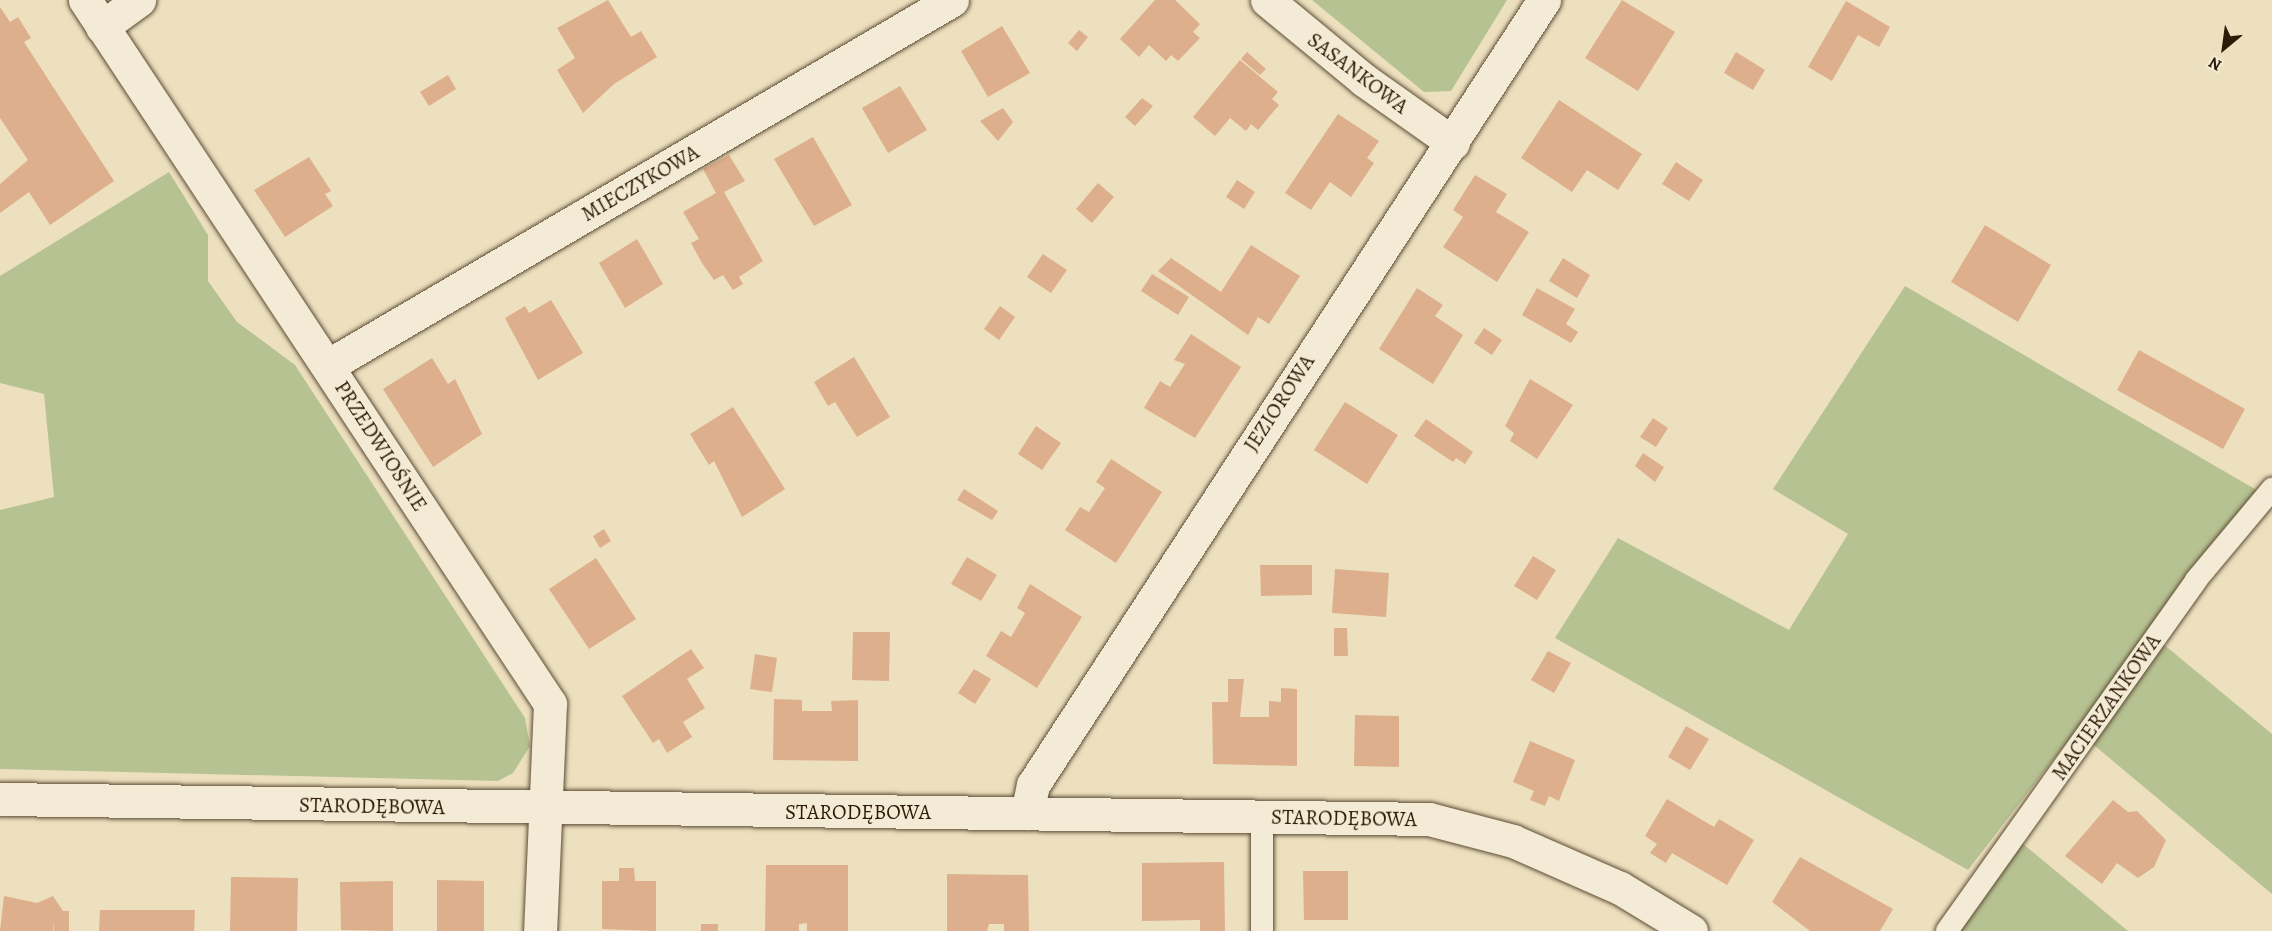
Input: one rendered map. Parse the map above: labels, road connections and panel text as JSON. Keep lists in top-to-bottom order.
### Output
{
  "streets": {
    "street": [
      "SASANKOWA",
      "MIECZYKOWA",
      "JEZIOROWA",
      "PRZEDWIOŚNIE",
      "STARODĘBOWA"
    ],
    "lane": ["MACIERZANKOWA"]
  },
  "crossings": [
    ["SASANKOWA", "JEZIOROWA"],
    ["MIECZYKOWA", "PRZEDWIOŚNIE"],
    ["JEZIOROWA", "STARODĘBOWA"],
    ["PRZEDWIOŚNIE", "STARODĘBOWA"]
  ],
  "north": "bottom left"
}
